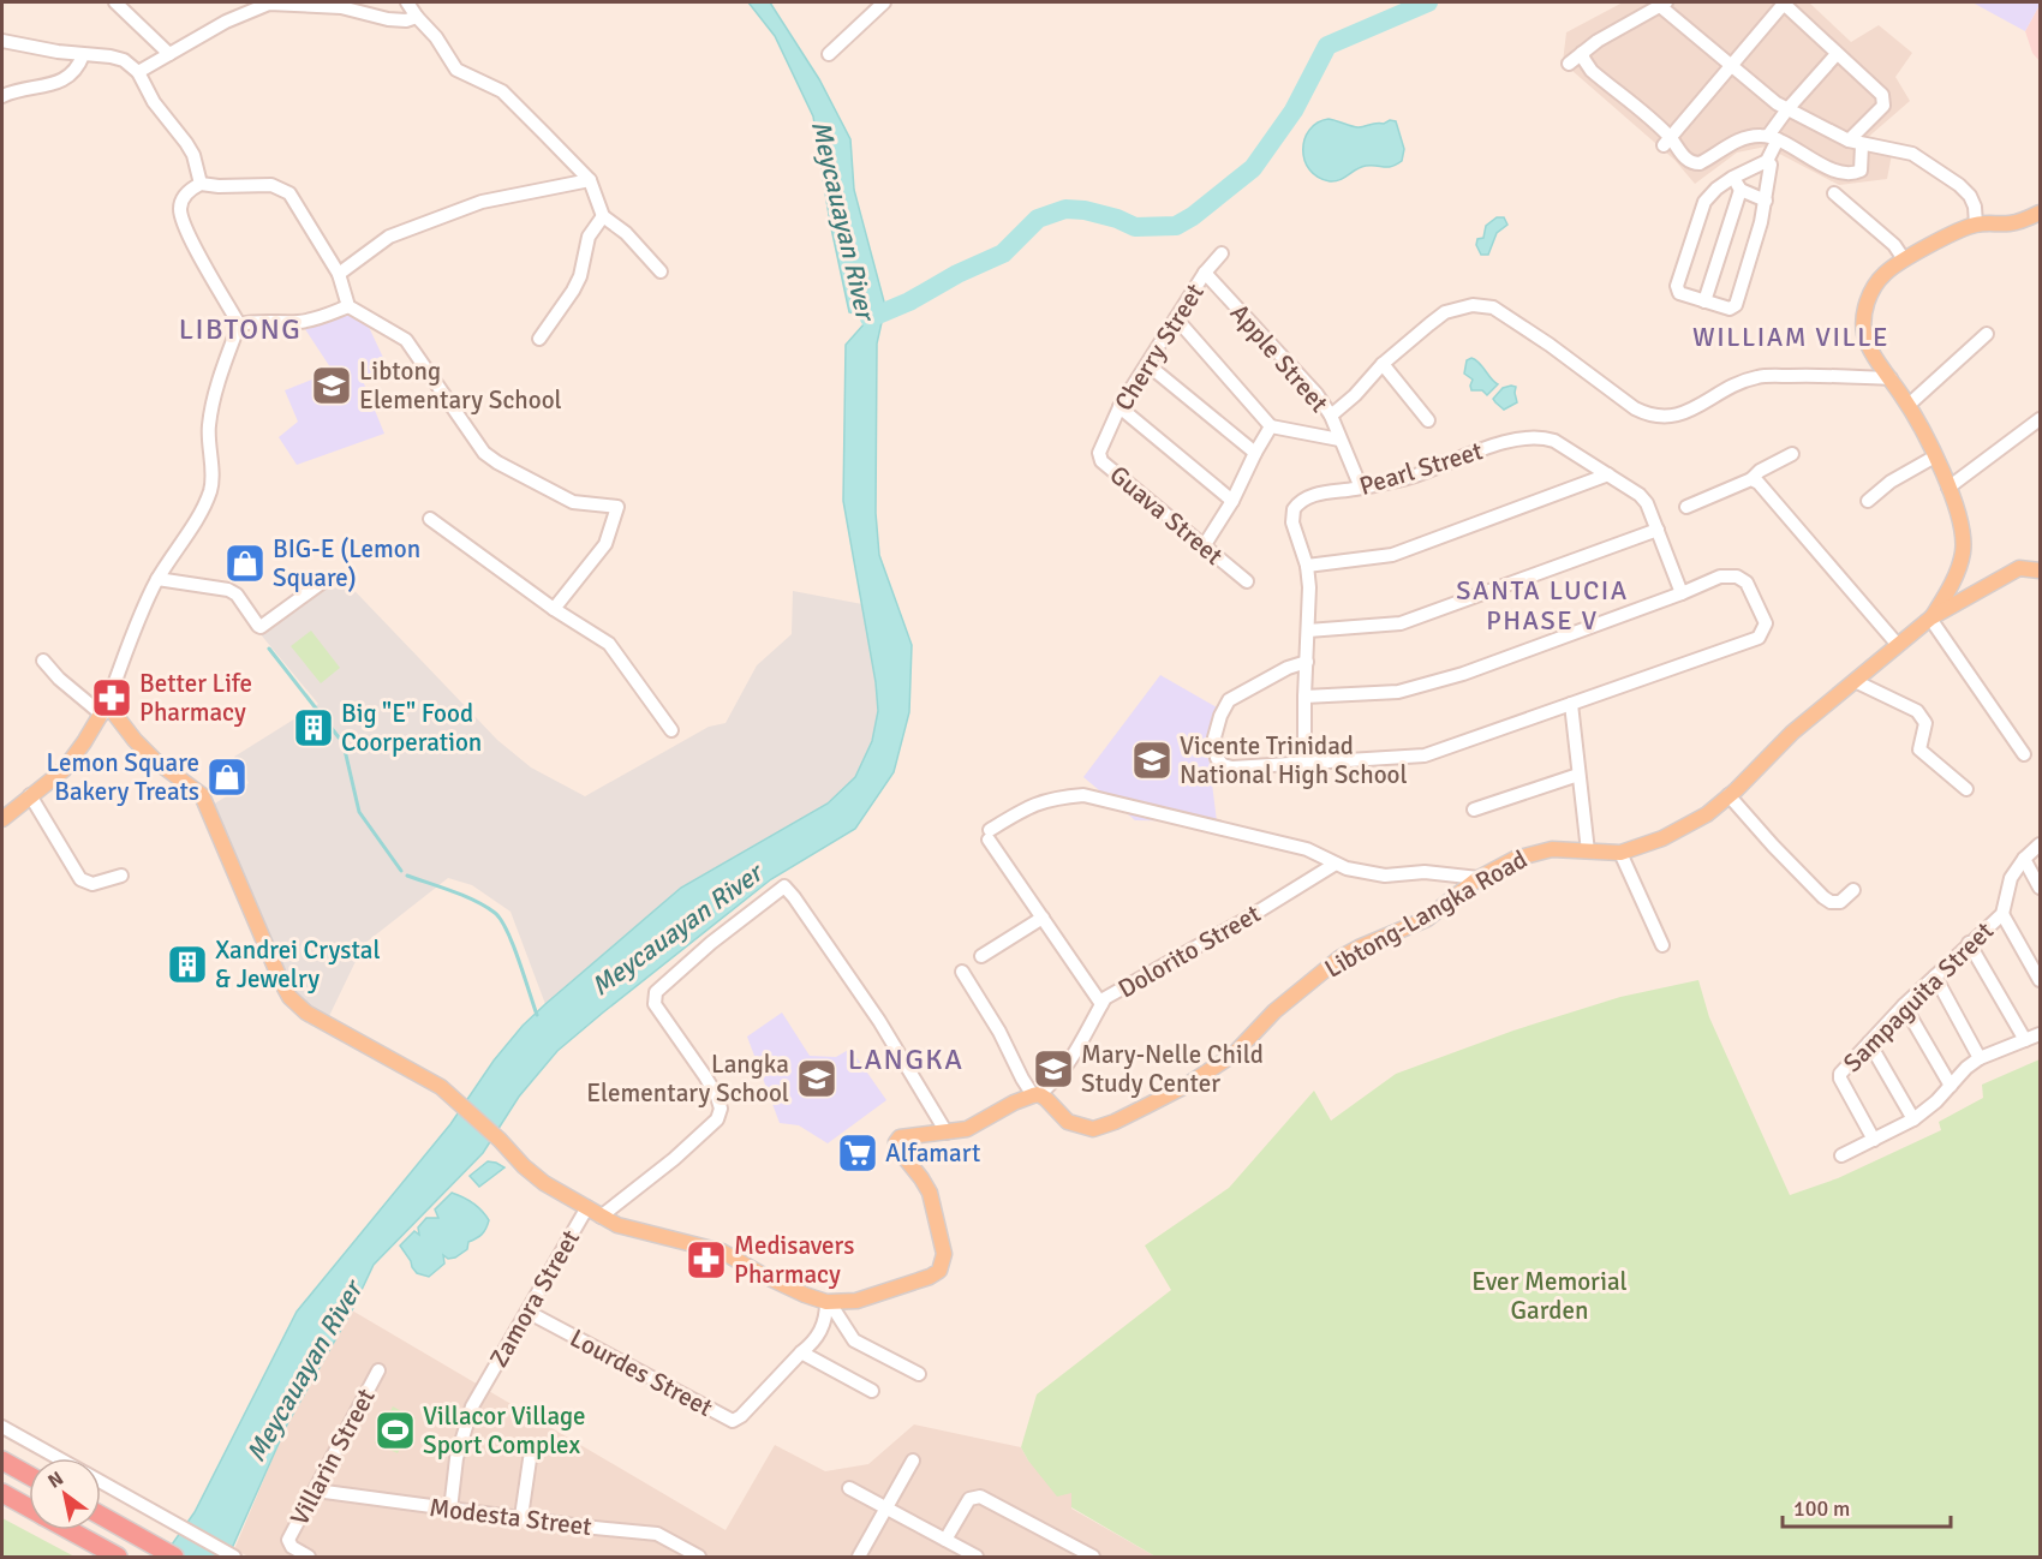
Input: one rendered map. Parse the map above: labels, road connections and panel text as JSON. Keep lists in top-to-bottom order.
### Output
{
  "streets": {
    "main road": ["Libtong-Langka Road"],
    "street": [
      "Cherry Street",
      "Apple Street",
      "Pearl Street",
      "Guava Street",
      "Dolorito Street",
      "Sampaguita Street",
      "Zamora Street",
      "Lourdes Street",
      "Villarin Street",
      "Modesta Street"
    ]
  },
  "crossings": [
    ["Cherry Street", "Apple Street"],
    ["Cherry Street", "Guava Street"],
    ["Apple Street", "Pearl Street"],
    ["Libtong-Langka Road", "Dolorito Street"],
    ["Zamora Street", "Lourdes Street"],
    ["Zamora Street", "Modesta Street"],
    ["Villarin Street", "Modesta Street"]
  ],
  "districts": [
    "LIBTONG",
    "WILLIAM VILLE",
    "SANTA LUCIA PHASE V",
    "LANGKA"
  ],
  "water": ["Meycauayan River"],
  "parks": ["Ever Memorial Garden"],
  "places": {
    "school or university": [
      "Libtong Elementary School",
      "Vicente Trinidad National High School",
      "Mary-Nelle Child Study Center",
      "Langka Elementary School"
    ],
    "shop": ["BIG-E (Lemon Square)", "Lemon Square Bakery Treats"],
    "pharmacy": ["Better Life Pharmacy", "Medisavers Pharmacy"],
    "building": ["Big \"E\" Food Coorperation", "Xandrei Crystal & Jewelry"],
    "supermarket": ["Alfamart"],
    "sports": ["Villacor Village Sport Complex"]
  },
  "scale_bar": "100 m",
  "north": "top left"
}
